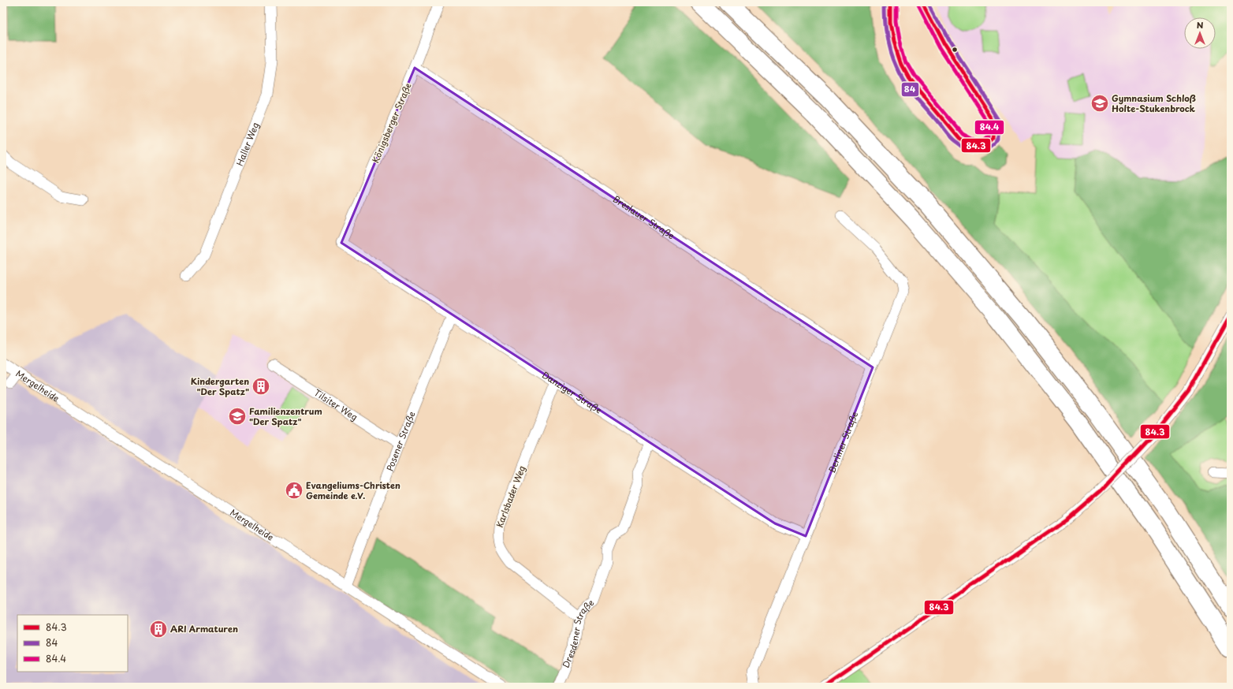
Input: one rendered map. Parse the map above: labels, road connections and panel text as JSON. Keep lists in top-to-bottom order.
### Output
{
  "streets": {
    "street": [
      "Königsberger Straße",
      "Haller Weg",
      "Breslauer Straße",
      "Mergelheide",
      "Danziger Straße",
      "Tilsiter Weg",
      "Posener Straße",
      "Berliner Straße",
      "Karlsbader Weg",
      "Dresdener Straße"
    ]
  },
  "crossings": [
    ["Königsberger Straße", "Breslauer Straße"],
    ["Königsberger Straße", "Danziger Straße"],
    ["Breslauer Straße", "Berliner Straße"],
    ["Mergelheide", "Posener Straße"],
    ["Danziger Straße", "Posener Straße"],
    ["Danziger Straße", "Berliner Straße"],
    ["Danziger Straße", "Karlsbader Weg"],
    ["Danziger Straße", "Dresdener Straße"],
    ["Tilsiter Weg", "Posener Straße"],
    ["Karlsbader Weg", "Dresdener Straße"]
  ],
  "places": {
    "school or university": ["Gymnasium Schloß Holte-Stukenbrock", "Familienzentrum \"Der Spatz\""],
    "building": ["Kindergarten \"Der Spatz\"", "ARI Armaturen"],
    "public building": ["Evangeliums-Christen Gemeinde e.V."]
  },
  "lines": ["transit line 84.3", "transit line 84", "transit line 84.4"],
  "legend": ["84.3", "84", "84.4"],
  "north": "top"
}
